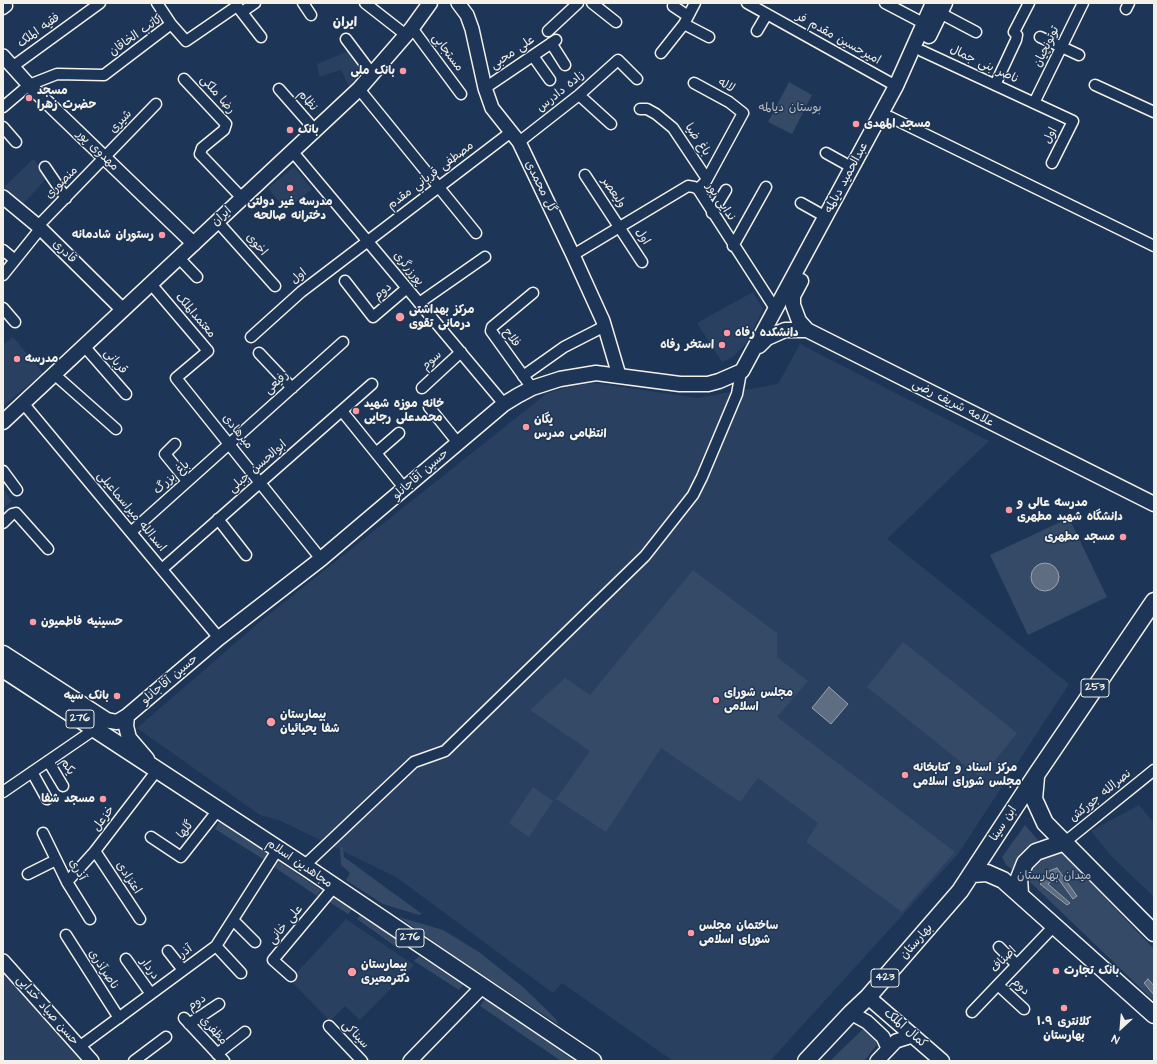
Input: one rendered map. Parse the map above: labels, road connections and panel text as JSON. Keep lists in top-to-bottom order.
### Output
{
  "streets": {
    "main road": [
      "عبدالحمید دیالمه",
      "ایران",
      "علامه شریف رضی",
      "حسین آقاجانلو",
      "253",
      "276",
      "ابن سینا",
      "مجاهدین اسلام",
      "بهارستان",
      "423",
      "کمال الملک"
    ],
    "street": [
      "فقیه الملک",
      "کاتب الخاقان",
      "امیرحسین مقدم فر",
      "توتونچیان",
      "مستجابی",
      "علی محبی",
      "ناصر بنی جمال",
      "لاله",
      "زاده دادرس",
      "رضا ملکی",
      "نظام",
      "شیری",
      "اول",
      "باغ ضیا",
      "مهدوی پور",
      "مصطفی قرباني مقدم",
      "منصوری",
      "گل محمدی",
      "ولیعصر",
      "ندایی پور",
      "اخوی",
      "قادرى",
      "پورزرگری",
      "دوم",
      "معتمدالملک",
      "فلاح",
      "سوم",
      "قربانی",
      "رفیعی",
      "میرهادی",
      "ابوالحسن جبلی",
      "باغ بزرگ",
      "اسدالله میراسماعیلی",
      "یکم",
      "نصرالله جورکش",
      "خزعل",
      "گلها",
      "آذری",
      "اعتزادی",
      "علی خانی",
      "آذر",
      "اصناف",
      "دردار",
      "ناصرآذری",
      "حسن صیاد خدایی",
      "مظفری",
      "سیناکی"
    ]
  },
  "crossings": [
    ["فقیه الملک", "مهدوی پور"],
    ["کاتب الخاقان", "مهدوی پور"],
    ["امیرحسین مقدم فر", "عبدالحمید دیالمه"],
    ["توتونچیان", "ناصر بنی جمال"],
    ["مستجابی", "ایران"],
    ["علی محبی", "گل محمدی"],
    ["ناصر بنی جمال", "اول"],
    ["ناصر بنی جمال", "عبدالحمید دیالمه"],
    ["لاله", "باغ ضیا"],
    ["زاده دادرس", "مصطفی قرباني مقدم"],
    ["زاده دادرس", "گل محمدی"],
    ["رضا ملکی", "ایران"],
    ["نظام", "ایران"],
    ["شیری", "مهدوی پور"],
    ["شیری", "منصوری"],
    ["اول", "مصطفی قرباني مقدم"],
    ["اول", "ولیعصر"],
    ["اول", "ندایی پور"],
    ["اول", "پورزرگری"],
    ["مهدوی پور", "منصوری"],
    ["مهدوی پور", "ایران"],
    ["مصطفی قرباني مقدم", "گل محمدی"],
    ["مصطفی قرباني مقدم", "پورزرگری"],
    ["عبدالحمید دیالمه", "ندایی پور"],
    ["عبدالحمید دیالمه", "علامه شریف رضی"],
    ["منصوری", "قادرى"],
    ["گل محمدی", "ندایی پور"],
    ["گل محمدی", "حسین آقاجانلو"],
    ["ولیعصر", "ندایی پور"],
    ["ایران", "اخوی"],
    ["ایران", "قادرى"],
    ["ایران", "پورزرگری"],
    ["ایران", "معتمدالملک"],
    ["ایران", "قربانی"],
    ["ایران", "اسدالله میراسماعیلی"],
    ["پورزرگری", "دوم"],
    ["پورزرگری", "سوم"],
    ["پورزرگری", "حسین آقاجانلو"],
    ["دوم", "اصناف"],
    ["دوم", "مظفری"],
    ["معتمدالملک", "میرهادی"],
    ["فلاح", "حسین آقاجانلو"],
    ["رفیعی", "میرهادی"],
    ["رفیعی", "باغ بزرگ"],
    ["میرهادی", "ابوالحسن جبلی"],
    ["میرهادی", "حسین آقاجانلو"],
    ["میرهادی", "باغ بزرگ"],
    ["ابوالحسن جبلی", "اسدالله میراسماعیلی"],
    ["حسین آقاجانلو", "اسدالله میراسماعیلی"],
    ["باغ بزرگ", "اسدالله میراسماعیلی"],
    ["253", "ابن سینا"],
    ["خزعل", "مجاهدین اسلام"],
    ["خزعل", "آذری"],
    ["خزعل", "اعتزادی"],
    ["ابن سینا", "بهارستان"],
    ["گلها", "مجاهدین اسلام"],
    ["مجاهدین اسلام", "علی خانی"],
    ["مجاهدین اسلام", "آذر"],
    ["بهارستان", "کمال الملک"],
    ["آذر", "دردار"],
    ["آذر", "ناصرآذری"],
    ["آذر", "حسن صیاد خدایی"]
  ],
  "districts": ["ایران"],
  "parks": ["بوستان دیالمه", "میدان بهارستان"],
  "places": [
    "بانک ملی",
    "مسجد حضرت زهرا",
    "مسجد المهدی",
    "بانک",
    "مدرسه غیر دولتی دخترانه صالحه",
    "رستوران شادمانه",
    "مرکز بهداشتی درمانی تقوی",
    "دانشکده رفاه",
    "استخر رفاه",
    "مدرسه",
    "خانه موزه شهید محمدعلی رجایی",
    "یگان انتظامی مدرس",
    "مدرسه عالی و دانشگاه شهید مطهری",
    "مسجد مطهری",
    "حسینیه فاطمیون",
    "بانک سپه",
    "مجلس شورای اسلامی",
    "بیمارستان شفا یحیائیان",
    "مرکز اسناد و کتابخانه مجلس شورای اسلامی",
    "مسجد شفا",
    "ساختمان مجلس شورای اسلامی",
    "بانک تجارت",
    "بیمارستان دکترمعیری",
    "کلانتری ۱۰۹ بهارستان"
  ],
  "north": "bottom left"
}
